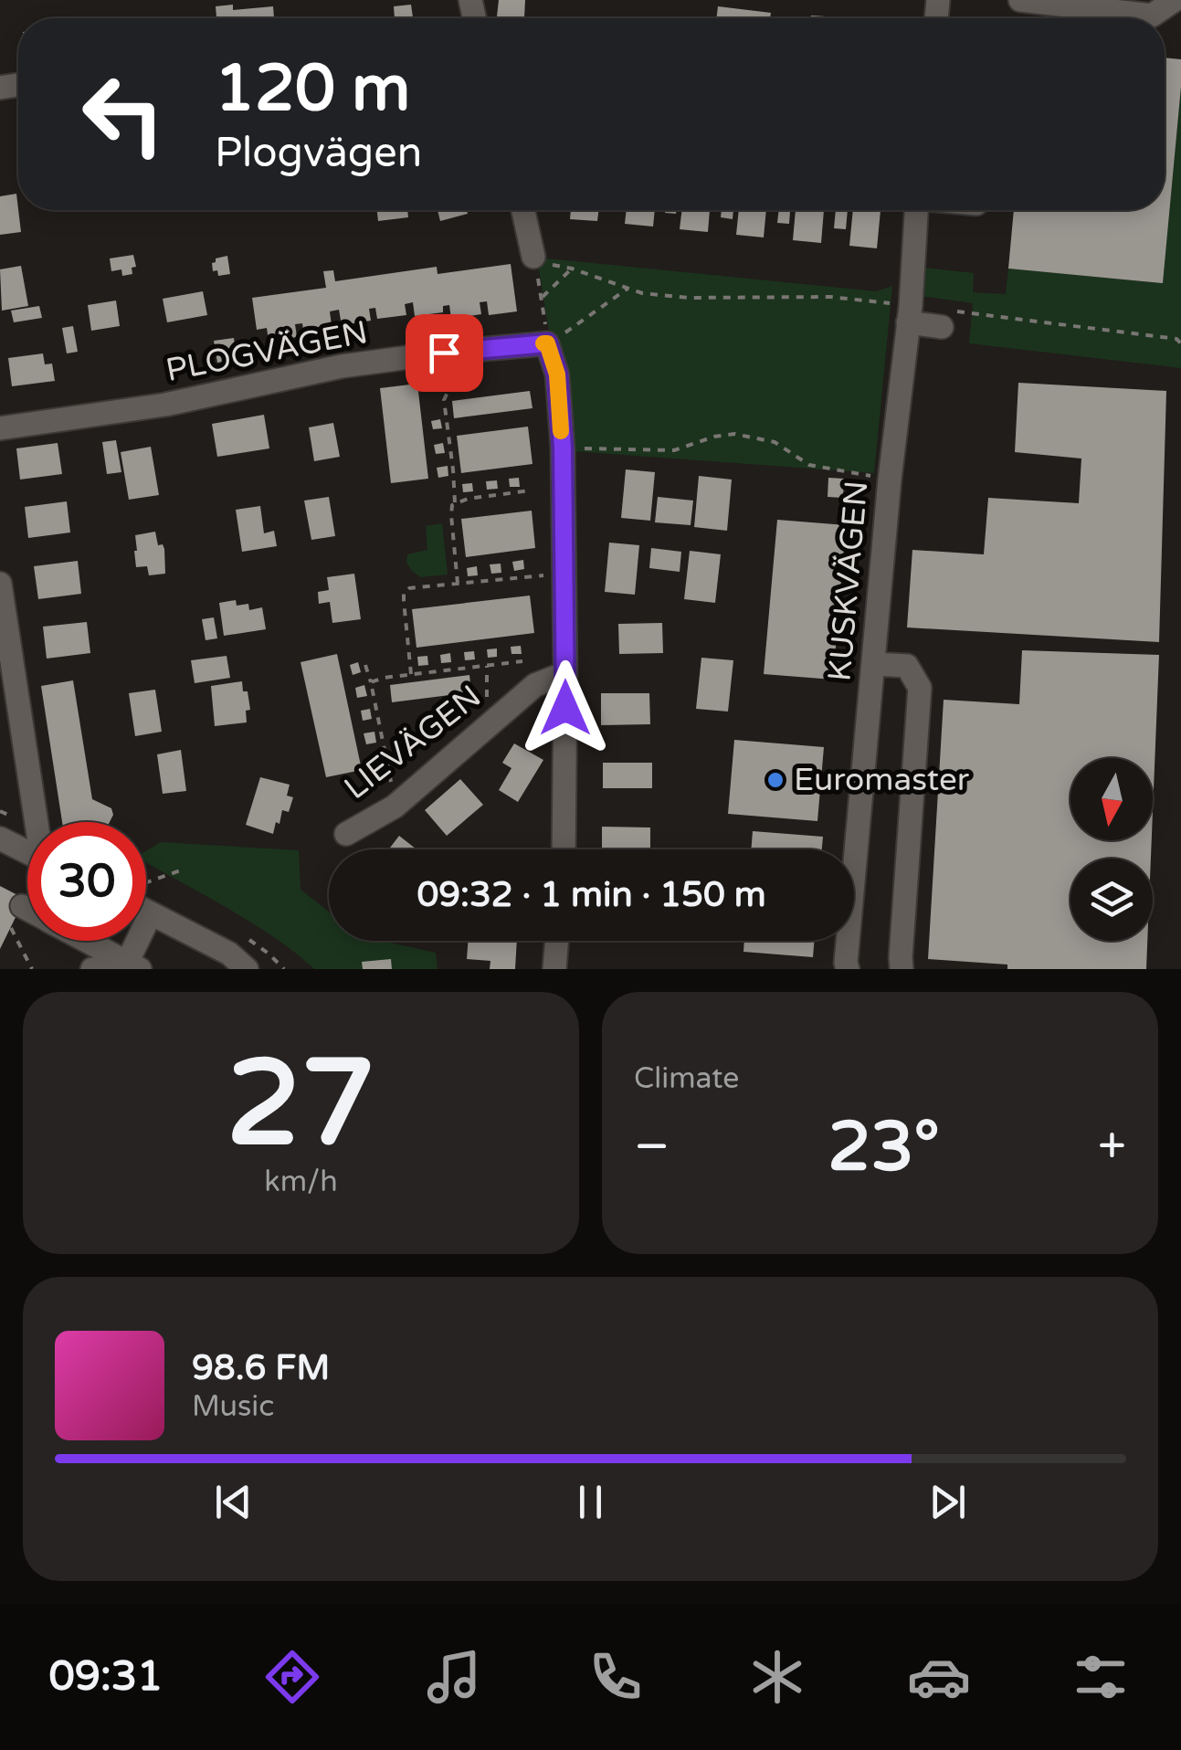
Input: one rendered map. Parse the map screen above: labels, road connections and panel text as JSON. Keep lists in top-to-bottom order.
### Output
{
  "streets": {
    "street": ["PLOGVÄGEN", "KUSKVÄGEN", "LIEVÄGEN"]
  },
  "places": ["Euromaster"],
  "north": "bottom",
  "page": {
    "turn": ["120 m", "Plogvägen"],
    "limit": "30",
    "trip": "09:32 · 1 min · 150 m",
    "tile": [
      ["27", "km/h"],
      "Climate"
    ],
    "heat": ["−", "23°", "+"],
    "song": ["98.6 FM", "Music"],
    "tabs": "09:31"
  }
}
